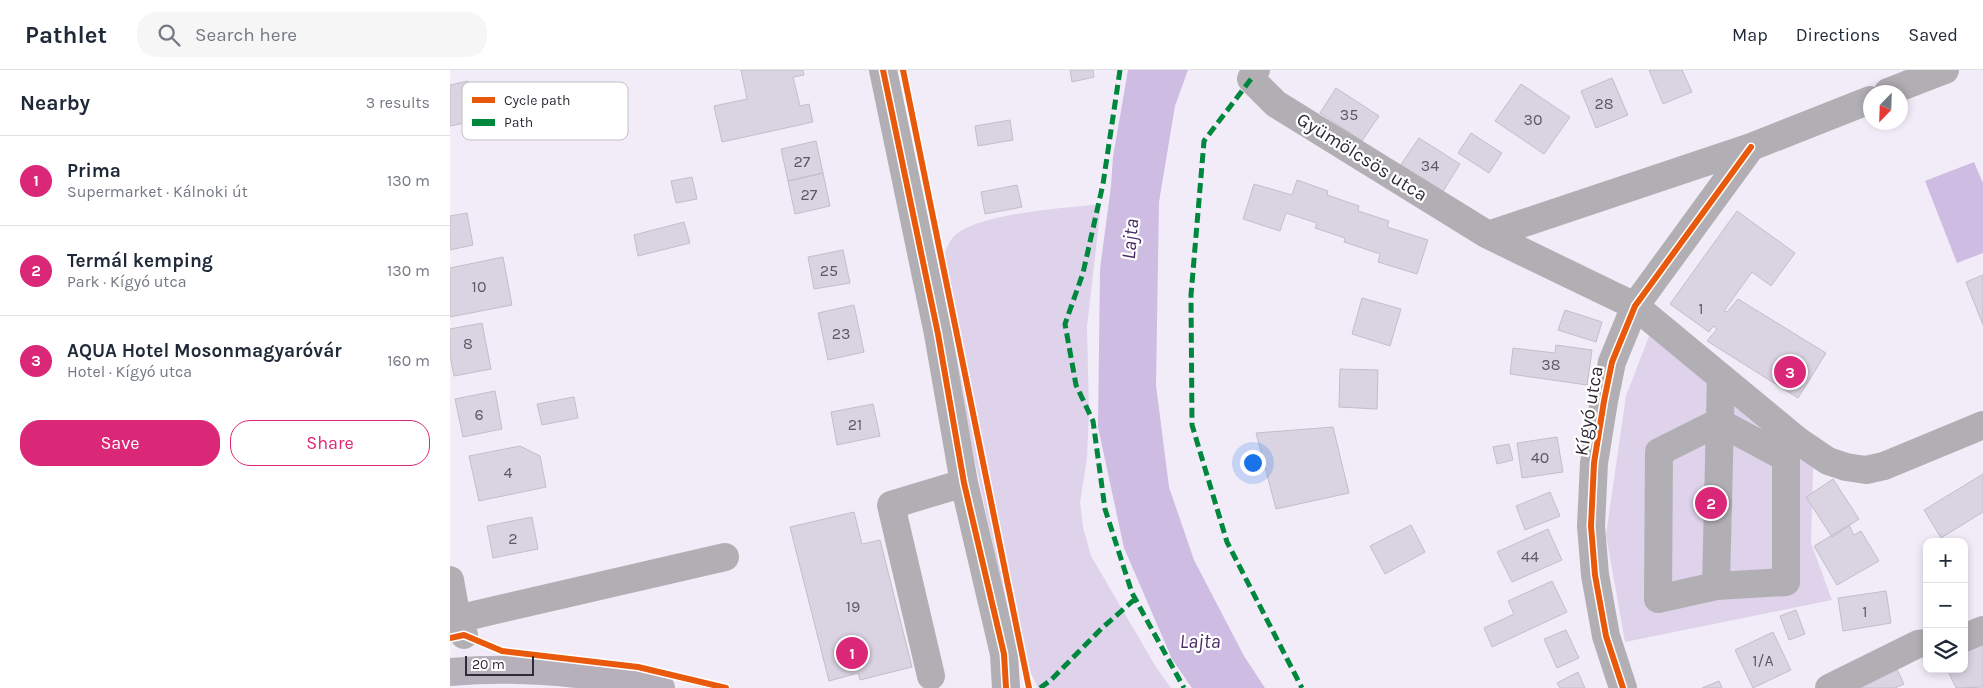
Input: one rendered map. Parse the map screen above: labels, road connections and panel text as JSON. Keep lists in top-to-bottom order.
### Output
{
  "streets": {
    "street": ["Gyümölcsös utca", "Kígyó utca"]
  },
  "water": ["Lajta"],
  "house_numbers": [
    "28",
    "35",
    "30",
    "27",
    "34",
    "27",
    "25",
    "10",
    "1",
    "23",
    "8",
    "38",
    "6",
    "21",
    "40",
    "4",
    "2",
    "44",
    "19",
    "1",
    "1/A"
  ],
  "legend": ["Cycle path", "Path"],
  "scale_bar": "20 m",
  "north": "bottom left",
  "page": {
    "header": "Pathlet",
    "search": "Search here",
    "nav": ["Map", "Directions", "Saved"],
    "heading": ["Nearby", "3 results"],
    "list": [
      {
        "mark": "1",
        "name": "Prima",
        "note": "Supermarket · Kálnoki út",
        "value": "130 m"
      },
      {
        "mark": "2",
        "name": "Termál kemping",
        "note": "Park · Kígyó utca",
        "value": "130 m"
      },
      {
        "mark": "3",
        "name": "AQUA Hotel Mosonmagyaróvár",
        "note": "Hotel · Kígyó utca",
        "value": "160 m"
      }
    ],
    "pins": ["3", "2", "1"],
    "buttons": ["Save", "Share"],
    "map_buttons": ["+", "−"],
    "scale": "20 m"
  }
}
